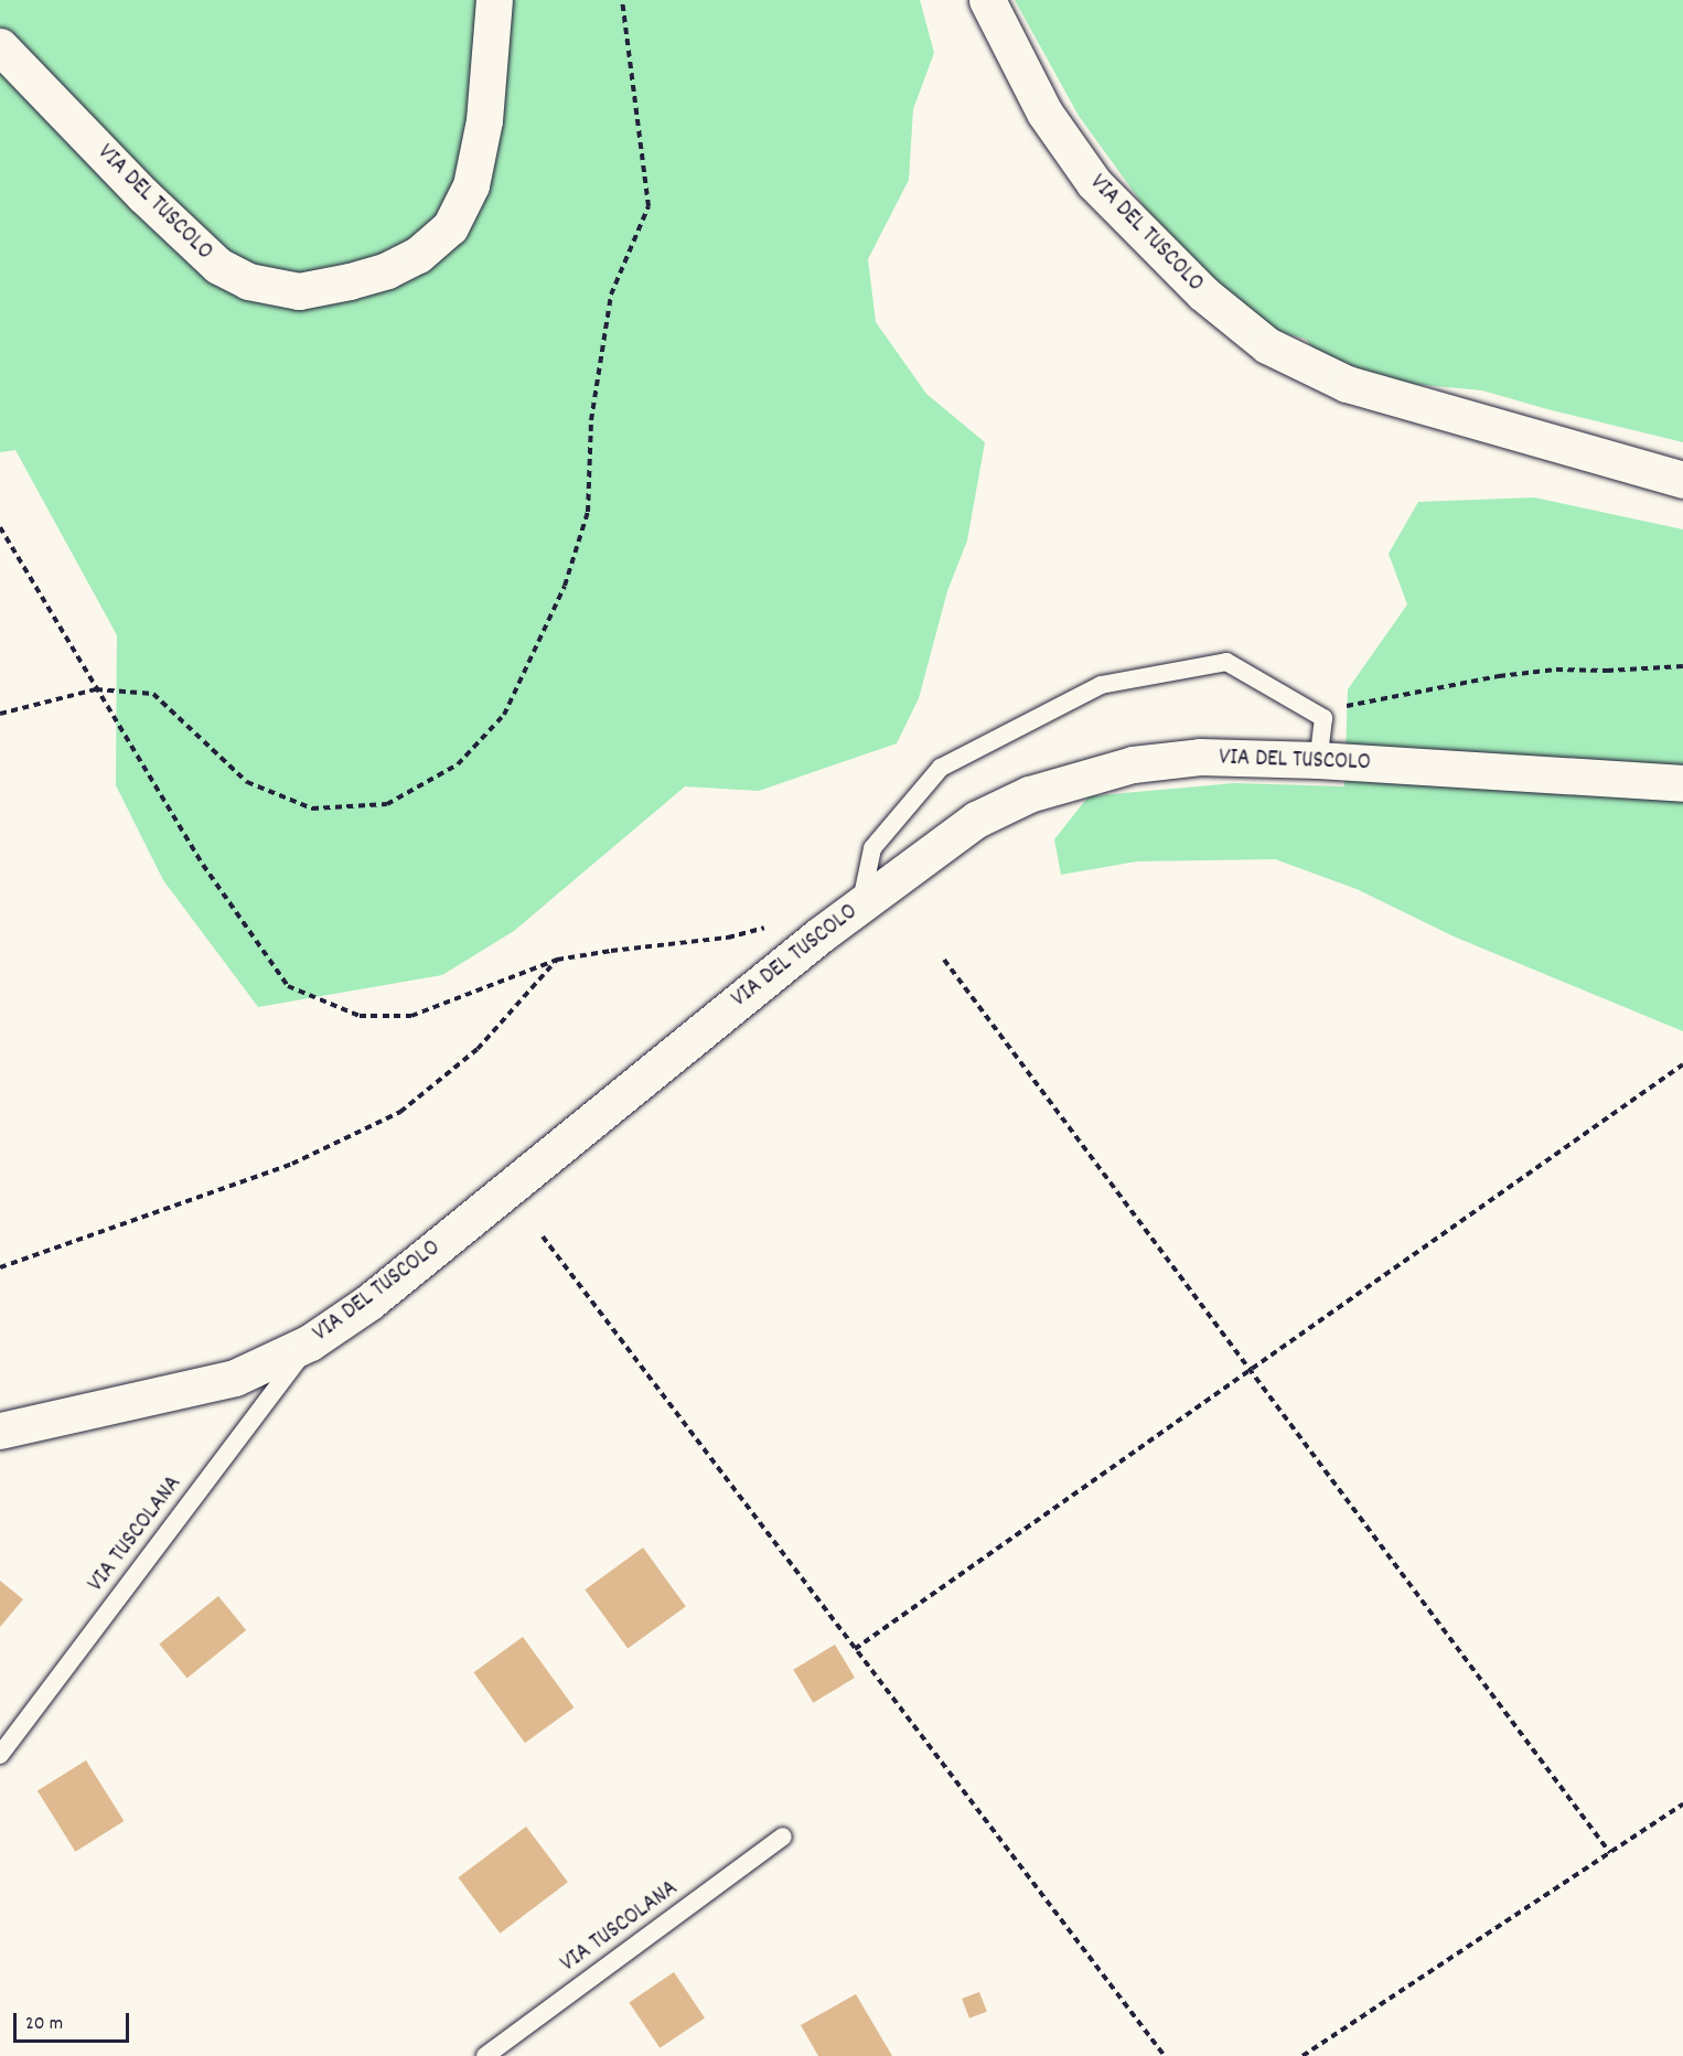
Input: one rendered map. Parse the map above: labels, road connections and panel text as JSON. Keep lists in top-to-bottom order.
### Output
{
  "streets": {
    "street": ["VIA DEL TUSCOLO"],
    "lane": ["VIA TUSCOLANA"]
  },
  "crossings": [
    ["VIA DEL TUSCOLO", "VIA TUSCOLANA"]
  ],
  "scale_bar": "20 m"
}
